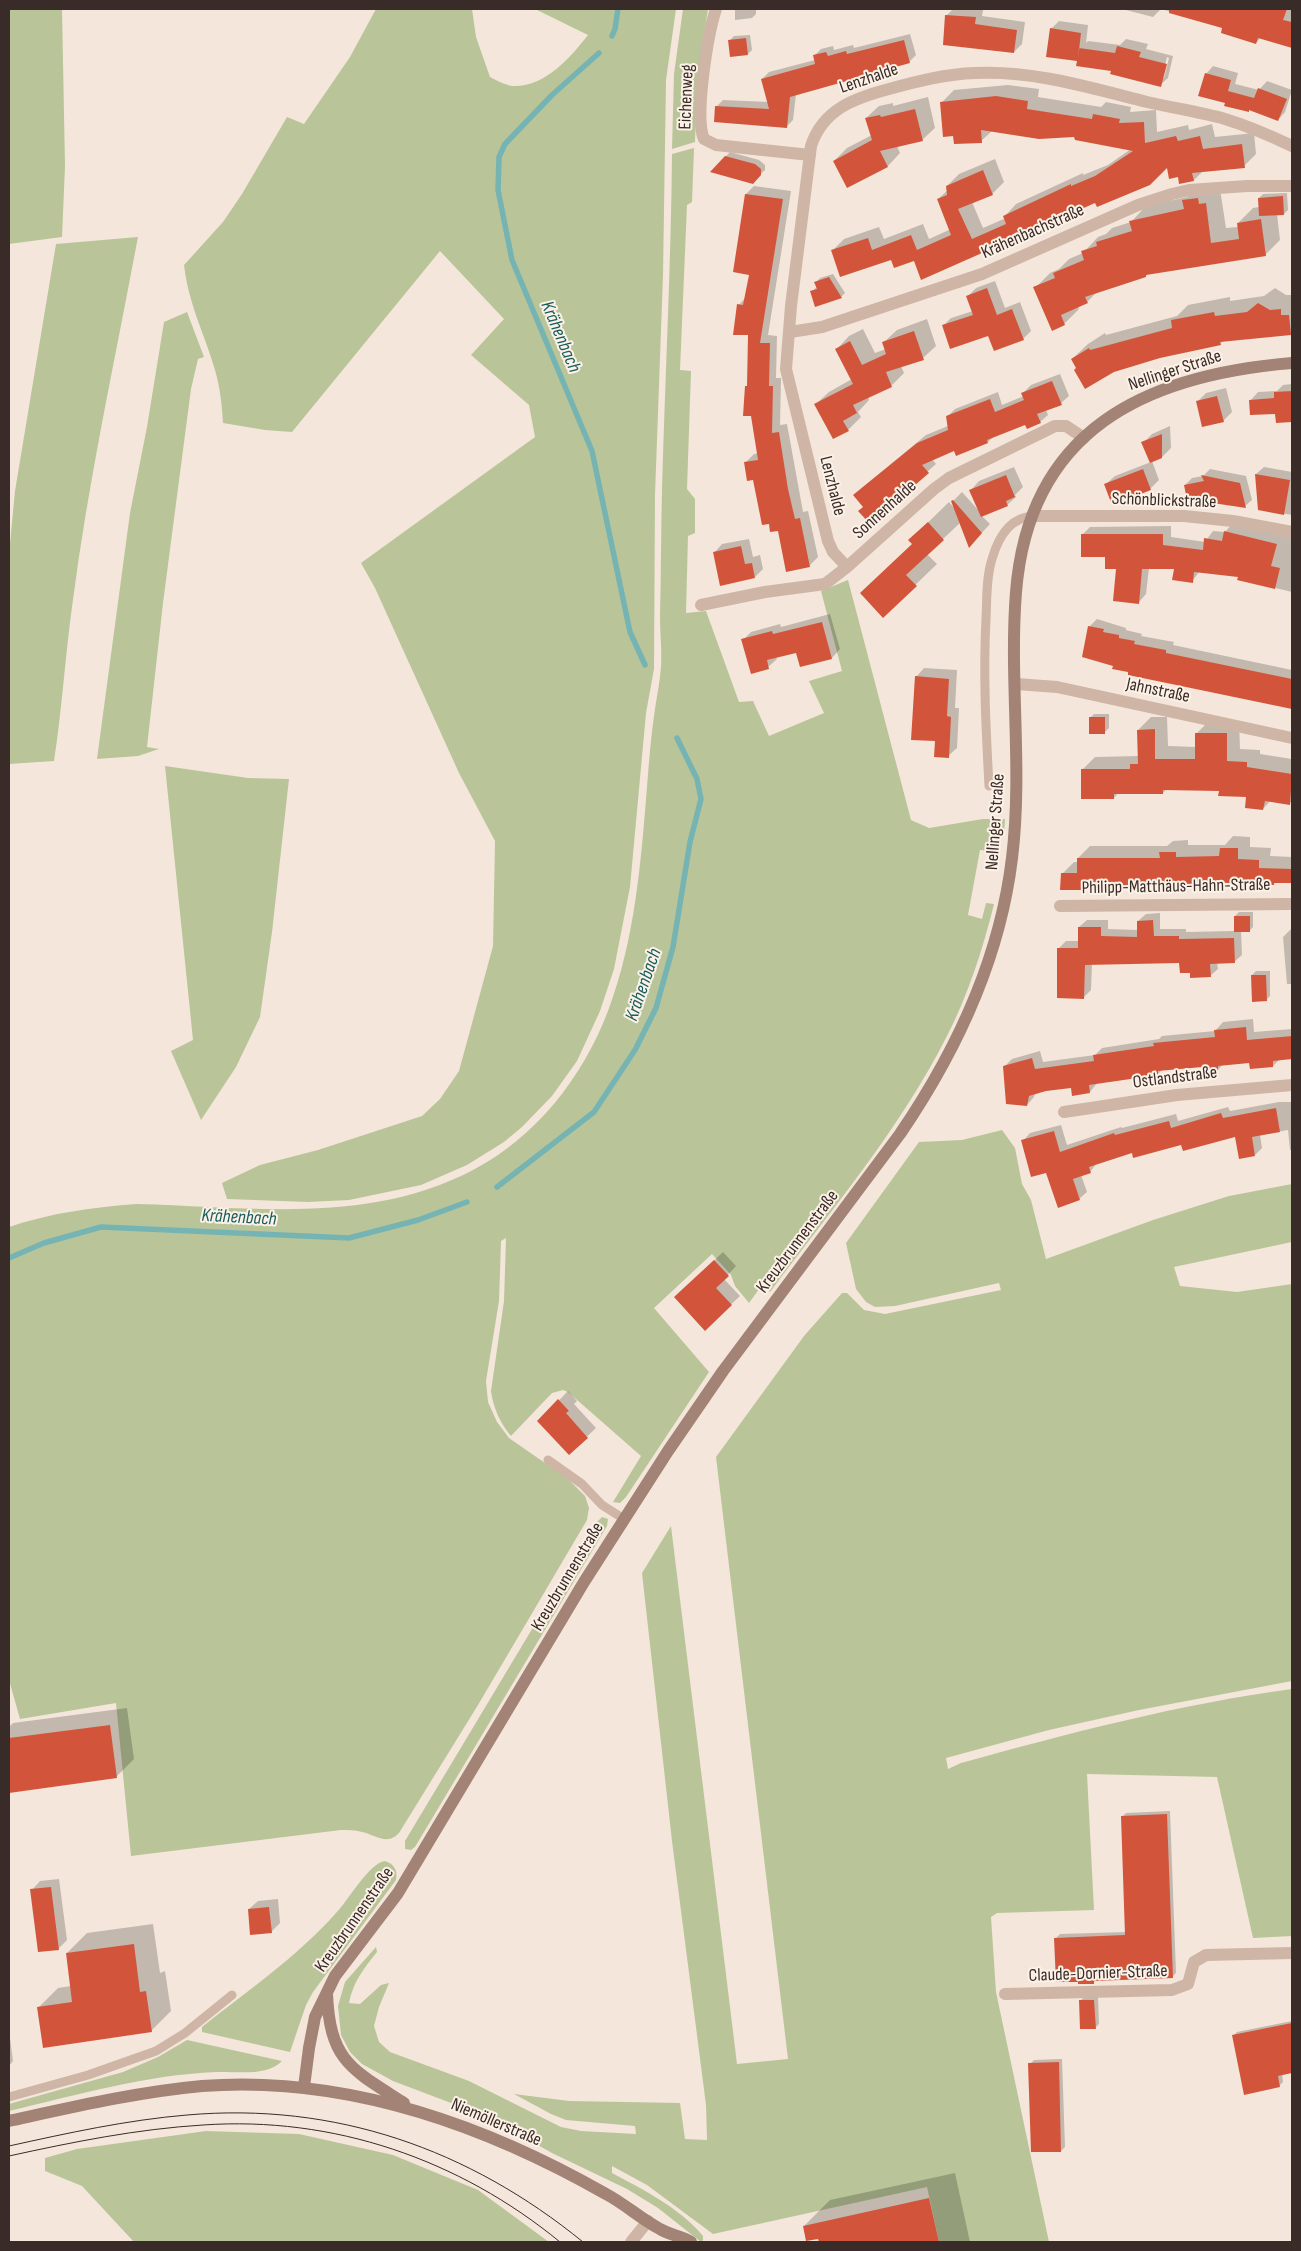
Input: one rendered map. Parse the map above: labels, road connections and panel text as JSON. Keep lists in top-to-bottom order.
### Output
{
  "streets": {
    "main road": ["Nellinger Straße", "Kreuzbrunnenstraße", "Niemöllerstraße"],
    "street": [
      "Lenzhalde",
      "Eichenweg",
      "Krähenbachstraße",
      "Schönblickstraße",
      "Sonnenhalde",
      "Jahnstraße",
      "Philipp-Matthäus-Hahn-Straße",
      "Ostlandstraße",
      "Claude-Dornier-Straße"
    ]
  },
  "crossings": [
    ["Lenzhalde", "Eichenweg"],
    ["Lenzhalde", "Krähenbachstraße"],
    ["Lenzhalde", "Sonnenhalde"],
    ["Nellinger Straße", "Schönblickstraße"],
    ["Nellinger Straße", "Sonnenhalde"],
    ["Nellinger Straße", "Jahnstraße"],
    ["Nellinger Straße", "Kreuzbrunnenstraße"],
    ["Kreuzbrunnenstraße", "Niemöllerstraße"]
  ],
  "water": ["Krähenbach"]
}
